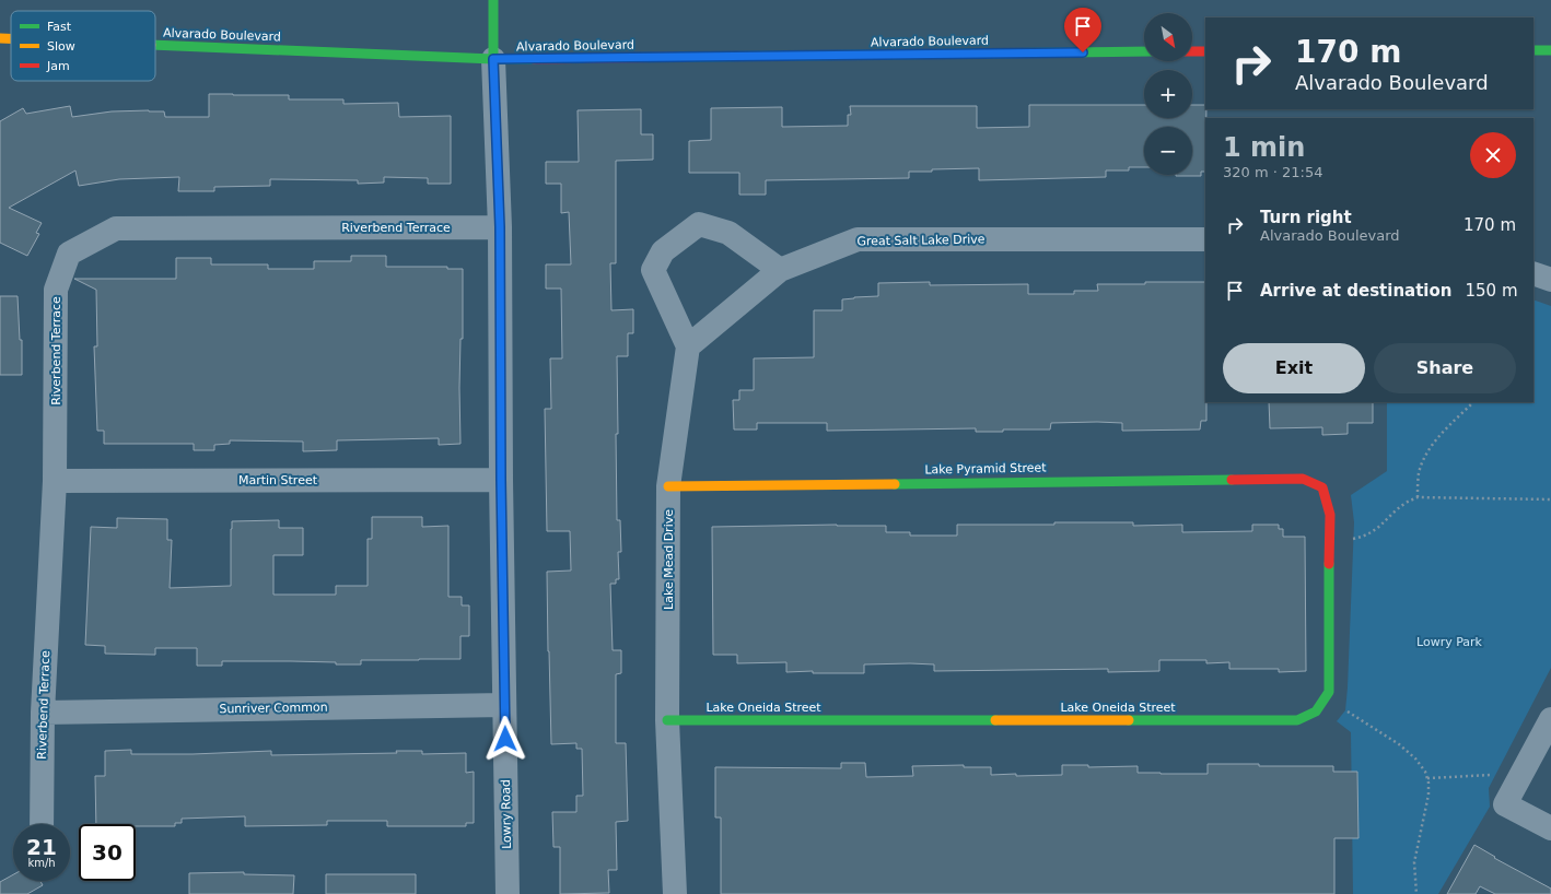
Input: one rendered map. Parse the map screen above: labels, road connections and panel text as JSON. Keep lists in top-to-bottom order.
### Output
{
  "streets": {
    "street": [
      "Alvarado Boulevard",
      "Riverbend Terrace",
      "Great Salt Lake Drive",
      "Lake Pyramid Street",
      "Martin Street",
      "Lake Mead Drive",
      "Lake Oneida Street",
      "Sunriver Common",
      "Lowry Road"
    ]
  },
  "crossings": [
    ["Alvarado Boulevard", "Lowry Road"],
    ["Riverbend Terrace", "Martin Street"],
    ["Riverbend Terrace", "Sunriver Common"],
    ["Riverbend Terrace", "Lowry Road"],
    ["Lake Pyramid Street", "Lake Mead Drive"],
    ["Lake Pyramid Street", "Lake Oneida Street"],
    ["Martin Street", "Lowry Road"],
    ["Lake Mead Drive", "Lake Oneida Street"],
    ["Sunriver Common", "Lowry Road"]
  ],
  "parks": ["Lowry Park"],
  "legend": ["Fast", "Slow", "Jam"],
  "north": "bottom right",
  "page": {
    "map_buttons": ["+", "−"],
    "turn": ["170 m", "Alvarado Boulevard"],
    "heading": ["1 min", "320 m · 21:54"],
    "list": [
      {
        "name": "Turn right",
        "note": "Alvarado Boulevard",
        "value": "170 m"
      },
      {
        "name": "Arrive at destination",
        "value": "150 m"
      }
    ],
    "buttons": ["Exit", "Share"],
    "speed": "21 km/h",
    "limit": "30"
  }
}
